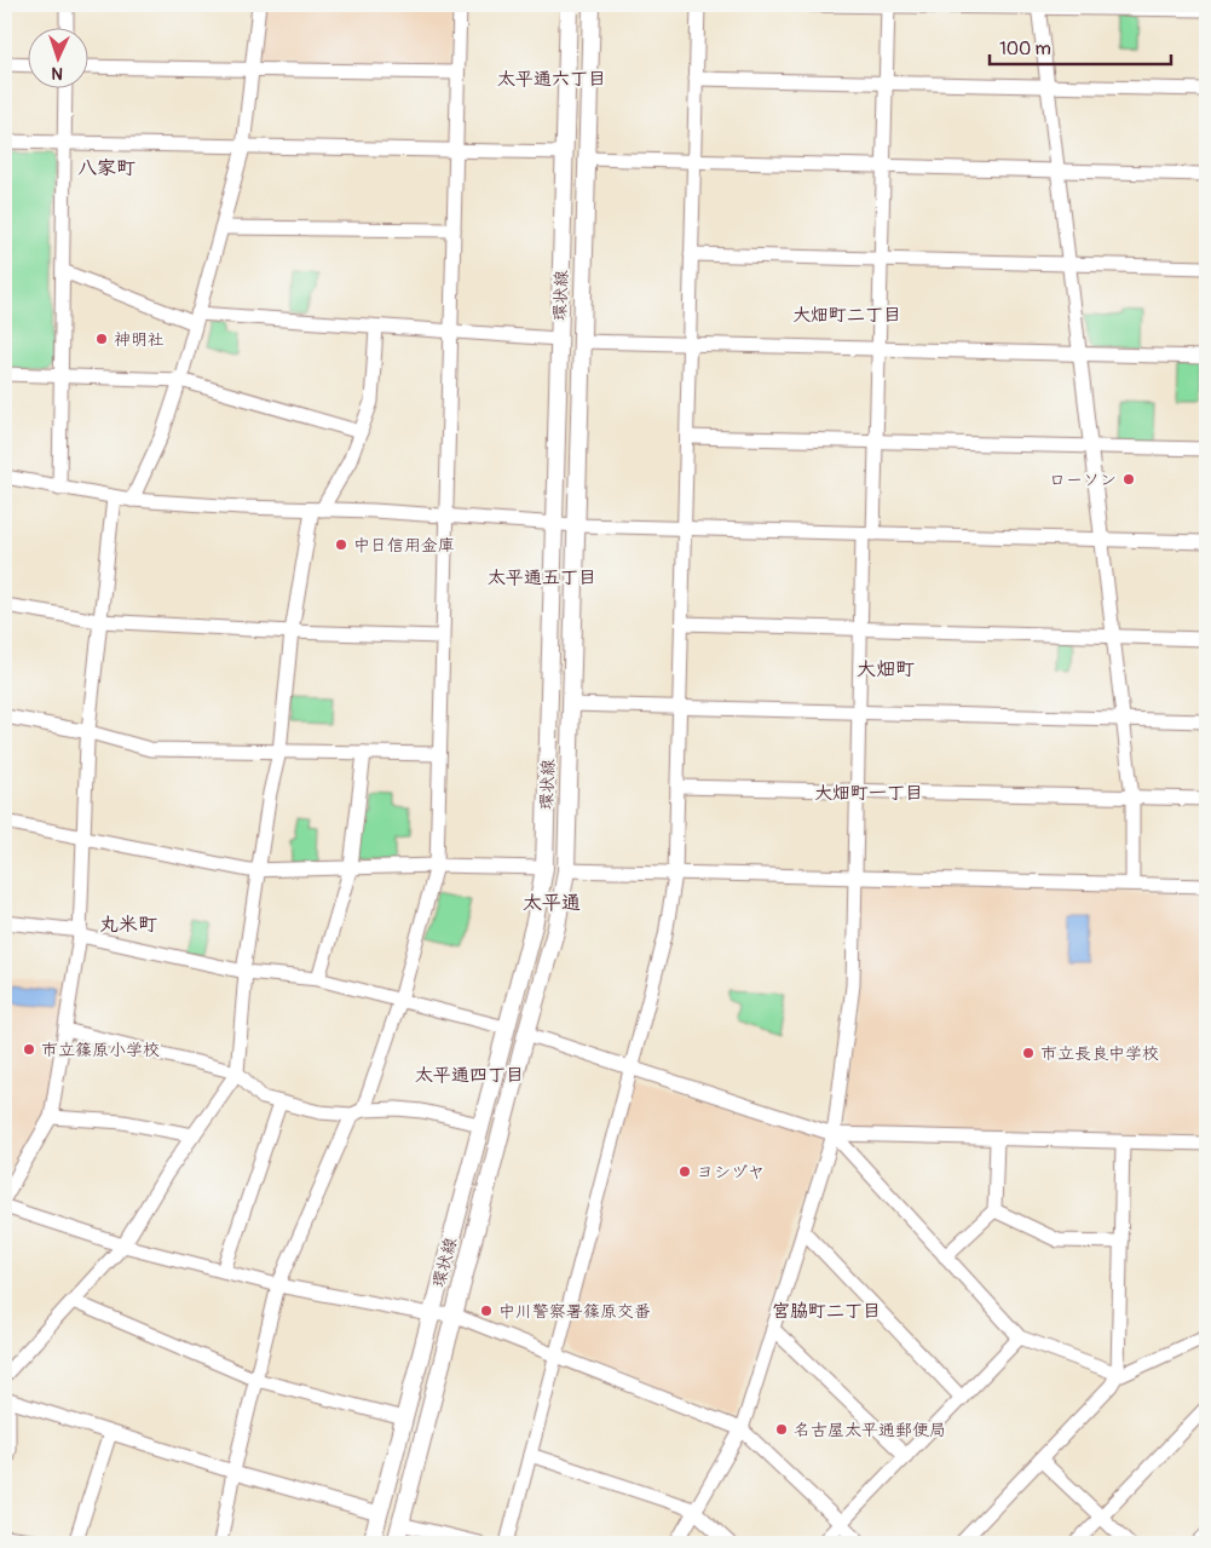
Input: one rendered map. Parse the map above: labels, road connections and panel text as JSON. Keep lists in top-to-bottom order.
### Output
{
  "streets": {
    "main road": ["環状線"]
  },
  "districts": [
    "太平通六丁目",
    "八家町",
    "大畑町二丁目",
    "太平通五丁目",
    "大畑町",
    "大畑町一丁目",
    "太平通",
    "丸米町",
    "太平通四丁目",
    "宮脇町二丁目"
  ],
  "places": [
    "神明社",
    "ローソン",
    "中日信用金庫",
    "市立篠原小学校",
    "市立長良中学校",
    "ヨシヅヤ",
    "中川警察署篠原交番",
    "名古屋太平通郵便局"
  ],
  "scale_bar": "100 m",
  "north": "bottom"
}
